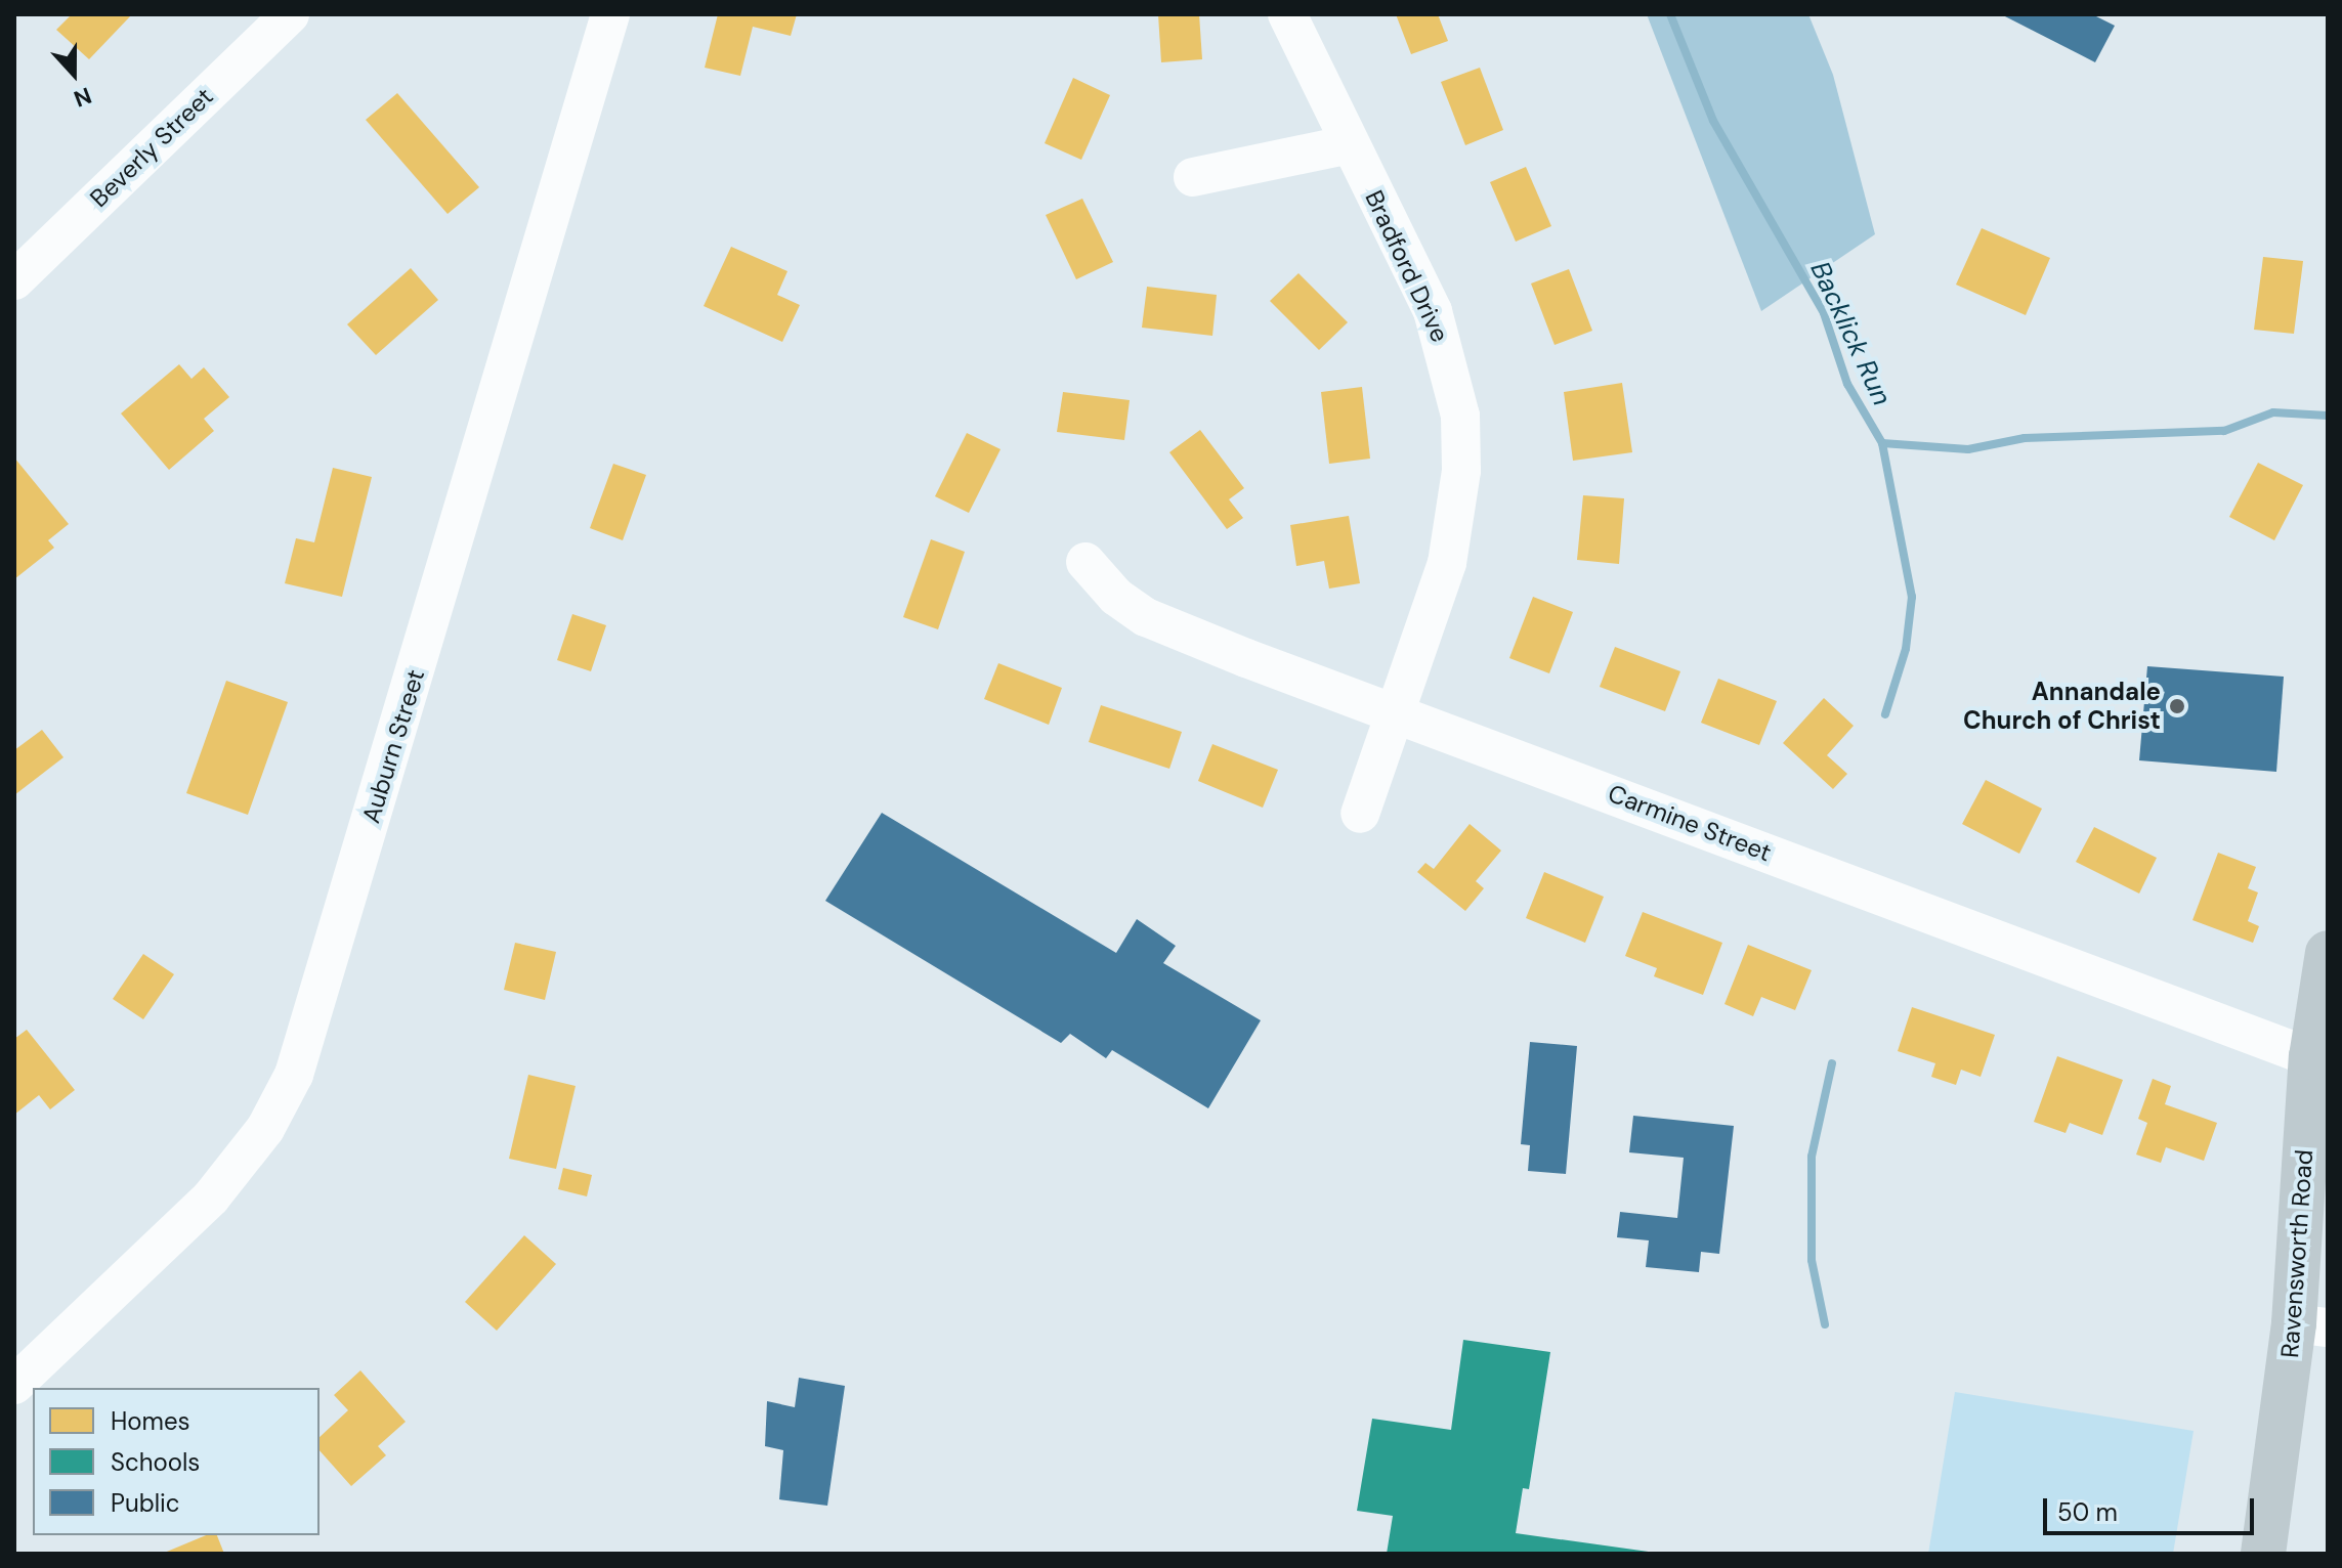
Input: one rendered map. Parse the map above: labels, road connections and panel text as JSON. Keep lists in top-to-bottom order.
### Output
{
  "streets": {
    "main road": ["Ravensworth Road"],
    "street": [
      "Beverly Street",
      "Bradford Drive",
      "Auburn Street",
      "Carmine Street"
    ]
  },
  "crossings": [
    ["Bradford Drive", "Carmine Street"],
    ["Carmine Street", "Ravensworth Road"]
  ],
  "water": ["Backlick Run"],
  "places": ["Annandale Church of Christ"],
  "legend": ["Homes", "Schools", "Public"],
  "scale_bar": "50 m",
  "north": "bottom"
}
